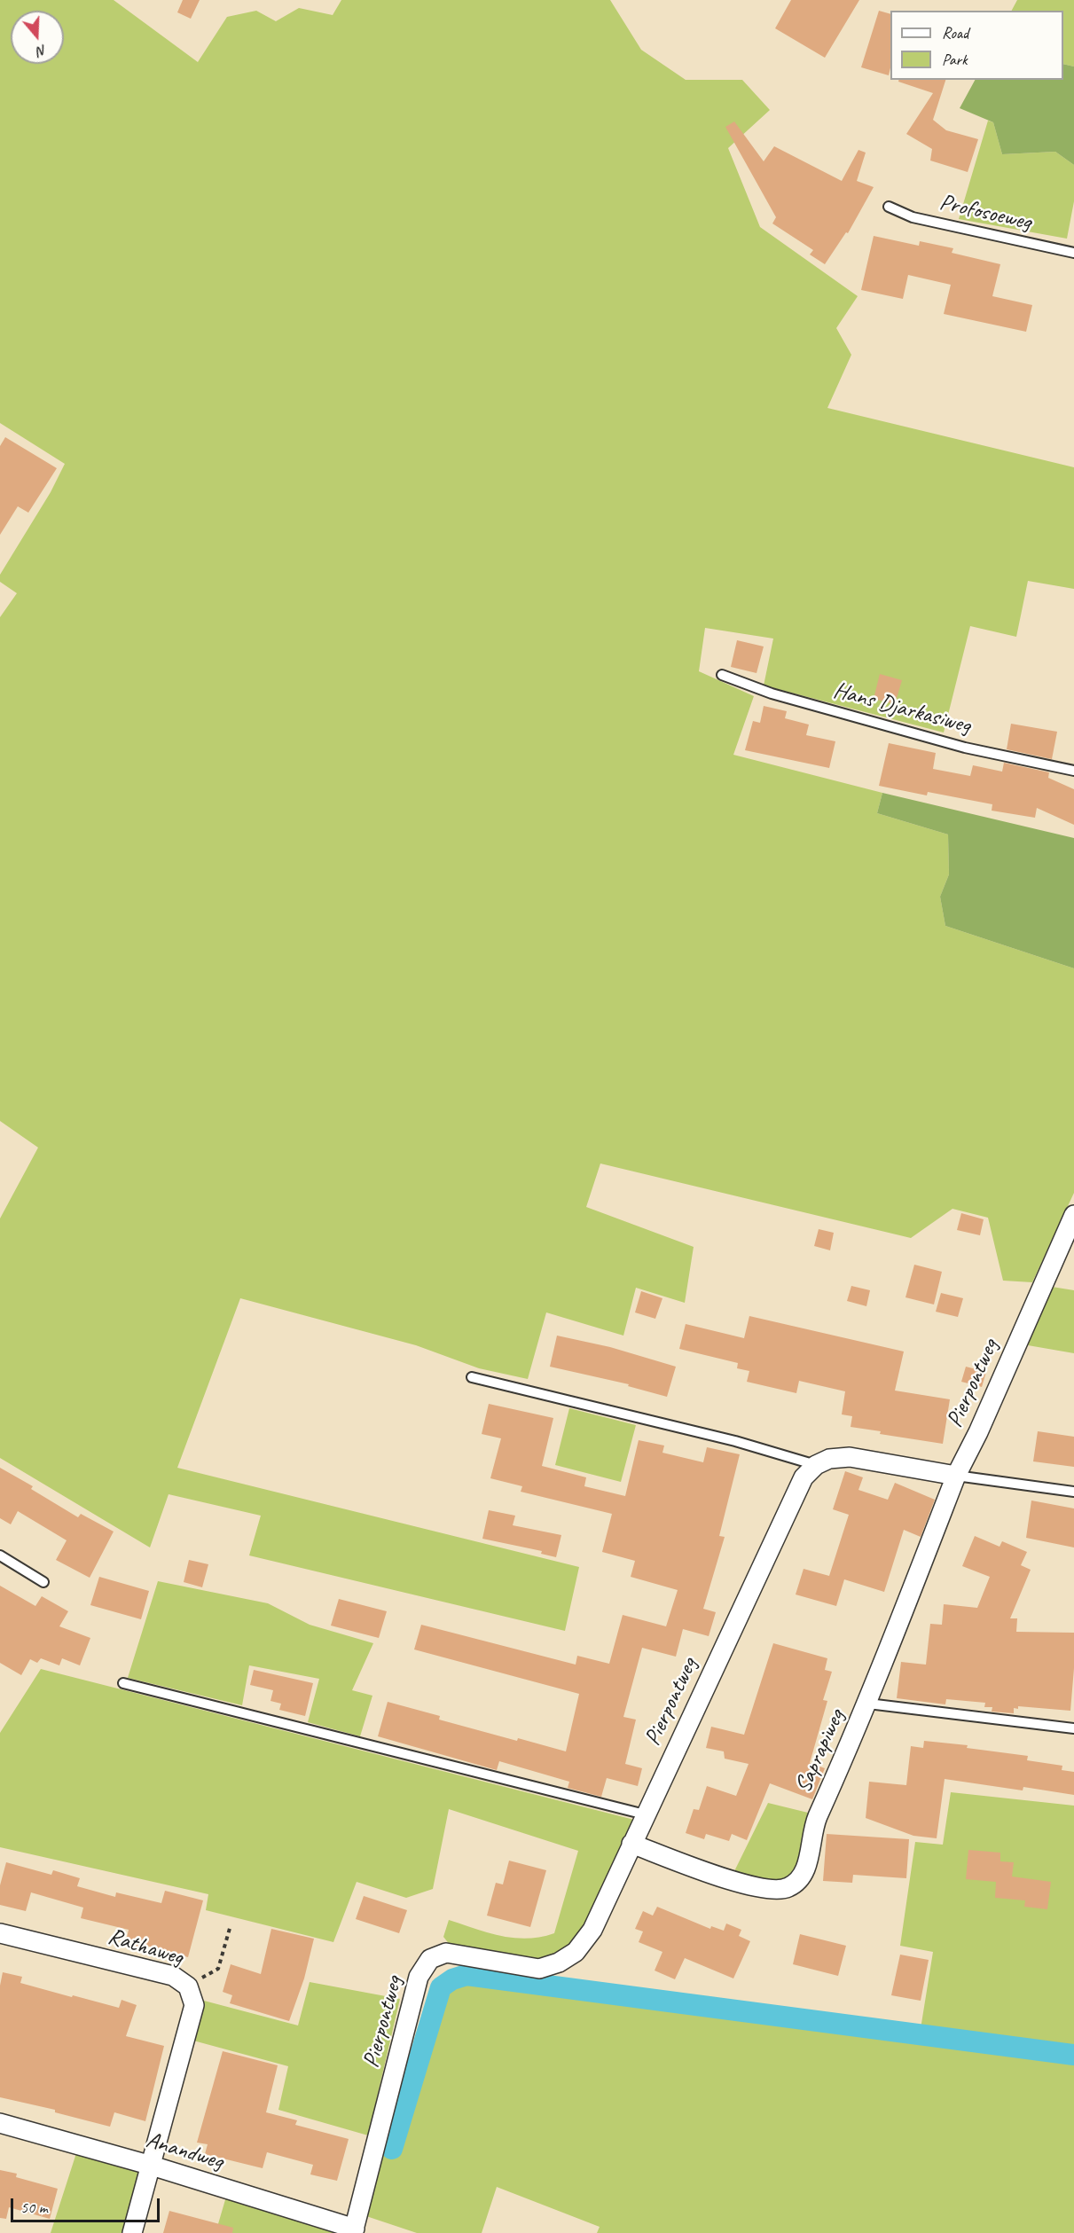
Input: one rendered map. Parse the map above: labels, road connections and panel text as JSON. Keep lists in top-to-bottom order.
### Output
{
  "streets": {
    "street": [
      "Pierpontweg",
      "Saprapiweg",
      "Rathaweg",
      "Anandweg"
    ],
    "lane": ["Profosoeweg", "Hans Djarkasiweg"]
  },
  "crossings": [
    ["Pierpontweg", "Saprapiweg"],
    ["Pierpontweg", "Anandweg"],
    ["Rathaweg", "Anandweg"]
  ],
  "legend": ["Road", "Park"],
  "scale_bar": "50 m",
  "north": "bottom"
}
